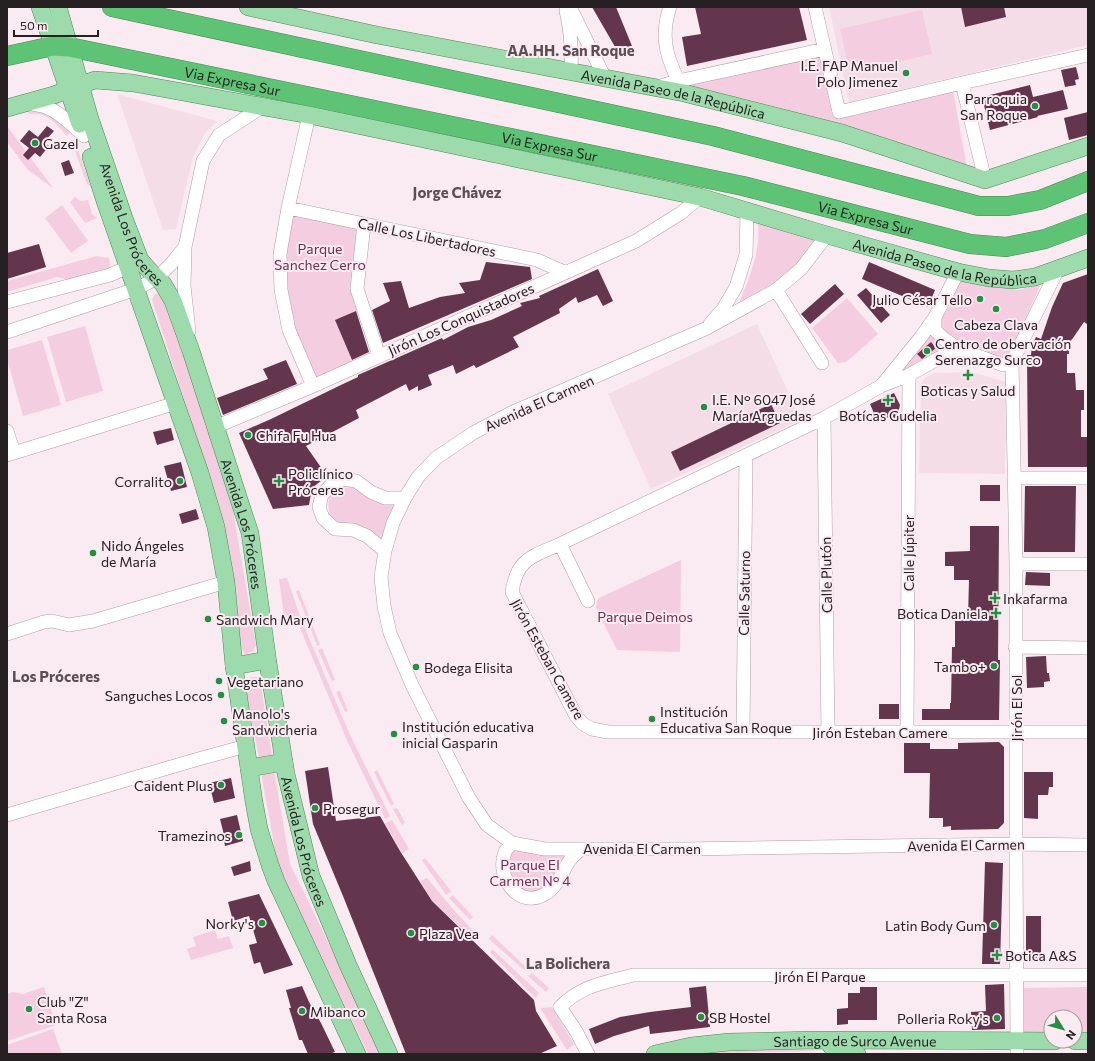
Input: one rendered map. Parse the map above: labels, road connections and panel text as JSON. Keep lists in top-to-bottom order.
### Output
{
  "streets": {
    "highway": ["Via Expresa Sur"],
    "main road": ["Avenida Paseo de la República", "Avenida Los Próceres", "Santiago de Surco Avenue"],
    "street": [
      "Calle Los Libertadores",
      "Jirón Los Conquistadores",
      "Avenida El Carmen",
      "Calle Júpiter",
      "Calle Plutón",
      "Calle Saturno",
      "Jirón Esteban Camere",
      "Jirón El Sol",
      "Jirón El Parque"
    ]
  },
  "crossings": [
    ["Via Expresa Sur", "Avenida Los Próceres"],
    ["Avenida Paseo de la República", "Avenida Los Próceres"],
    ["Avenida Paseo de la República", "Jirón Los Conquistadores"],
    ["Avenida Paseo de la República", "Avenida El Carmen"],
    ["Avenida Paseo de la República", "Jirón Esteban Camere"],
    ["Avenida Los Próceres", "Jirón Los Conquistadores"],
    ["Calle Los Libertadores", "Jirón Los Conquistadores"],
    ["Avenida El Carmen", "Jirón El Sol"],
    ["Calle Júpiter", "Jirón Esteban Camere"],
    ["Calle Plutón", "Jirón Esteban Camere"],
    ["Calle Saturno", "Jirón Esteban Camere"],
    ["Jirón Esteban Camere", "Jirón El Sol"],
    ["Jirón El Sol", "Jirón El Parque"],
    ["Jirón El Sol", "Santiago de Surco Avenue"]
  ],
  "districts": [
    "AA.HH. San Roque",
    "Jorge Chávez",
    "Los Próceres",
    "La Bolichera"
  ],
  "parks": ["Parque Sanchez Cerro", "Parque Deimos", "Parque El Carmen N° 4"],
  "places": {
    "other": [
      "I.E. FAP Manuel Polo Jimenez",
      "Parroquia San Roque",
      "Gazel",
      "Julio César Tello",
      "Cabeza Clava",
      "Centro de obervación Serenazgo Surco",
      "I.E. N° 6047 José María Arguedas",
      "Chifa Fu Hua",
      "Corralito",
      "Nido Ángeles de María",
      "Sandwich Mary",
      "Tambo+",
      "Bodega Elisita",
      "Vegetariano",
      "Sanguches Locos",
      "Institución Educativa San Roque",
      "Manolo's Sandwicheria",
      "Institución educativa inicial Gasparin",
      "Caident Plus",
      "Prosegur",
      "Tramezinos",
      "Norky's",
      "Latin Body Gum",
      "Plaza Vea",
      "Club \"Z\" Santa Rosa",
      "Mibanco",
      "SB Hostel",
      "Polleria Roky's"
    ],
    "health": [
      "Boticas y Salud",
      "Botícas Gudelia",
      "Policlínico Próceres",
      "Inkafarma",
      "Botica Daniela",
      "Botica A&S"
    ]
  },
  "scale_bar": "50 m",
  "north": "bottom right"
}
